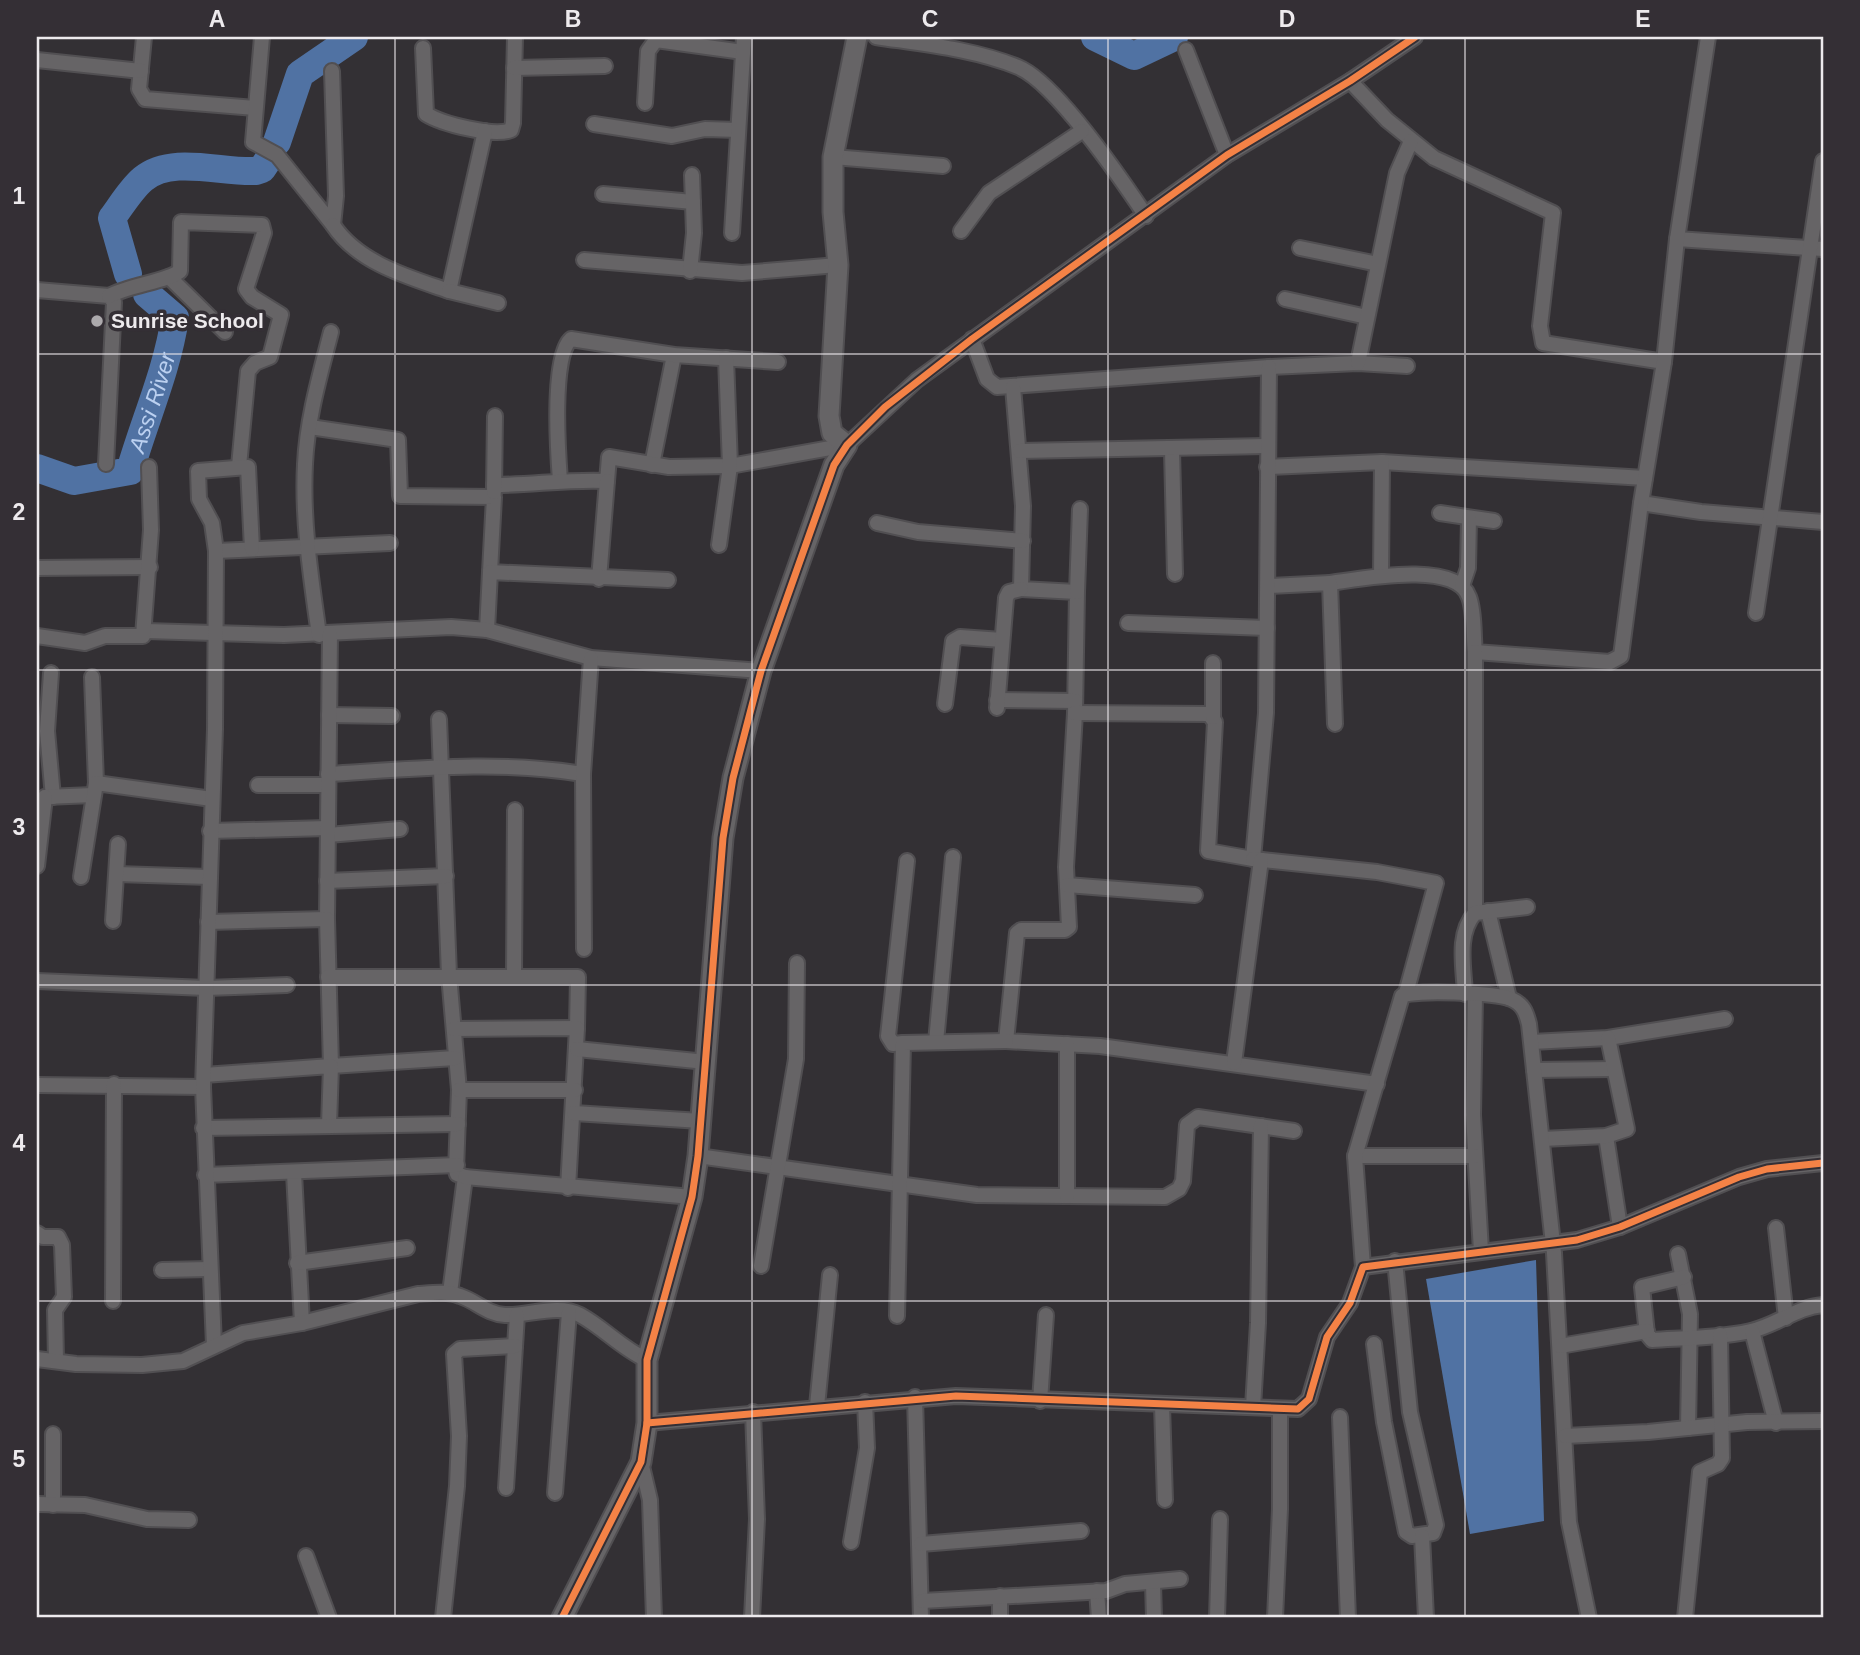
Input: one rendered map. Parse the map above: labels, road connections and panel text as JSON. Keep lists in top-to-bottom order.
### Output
{
  "water": ["Assi River"],
  "places": ["Sunrise School"],
  "grid": {
    "columns": [
      "A",
      "B",
      "C",
      "D",
      "E"
    ],
    "rows": [
      "1",
      "2",
      "3",
      "4",
      "5"
    ]
  }
}
